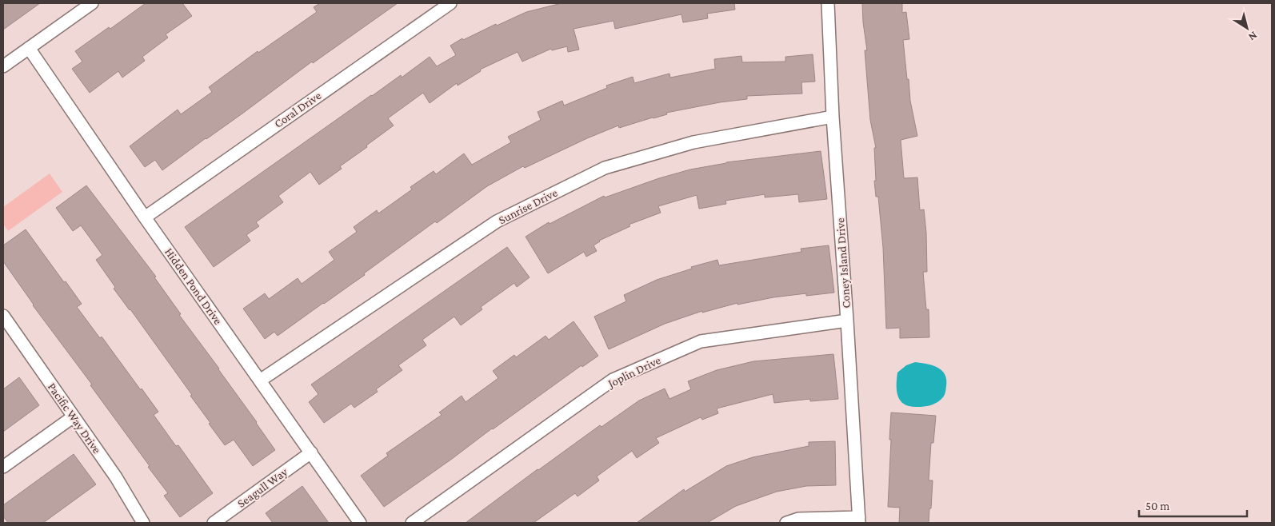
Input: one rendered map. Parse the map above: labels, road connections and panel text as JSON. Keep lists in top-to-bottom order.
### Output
{
  "streets": {
    "street": [
      "Coral Drive",
      "Sunrise Drive",
      "Coney Island Drive",
      "Hidden Pond Drive",
      "Joplin Drive",
      "Pacific Way Drive",
      "Seagull Way"
    ]
  },
  "crossings": [
    ["Coral Drive", "Hidden Pond Drive"],
    ["Sunrise Drive", "Coney Island Drive"],
    ["Sunrise Drive", "Hidden Pond Drive"],
    ["Coney Island Drive", "Joplin Drive"],
    ["Hidden Pond Drive", "Seagull Way"]
  ],
  "scale_bar": "50 m",
  "north": "bottom right"
}
